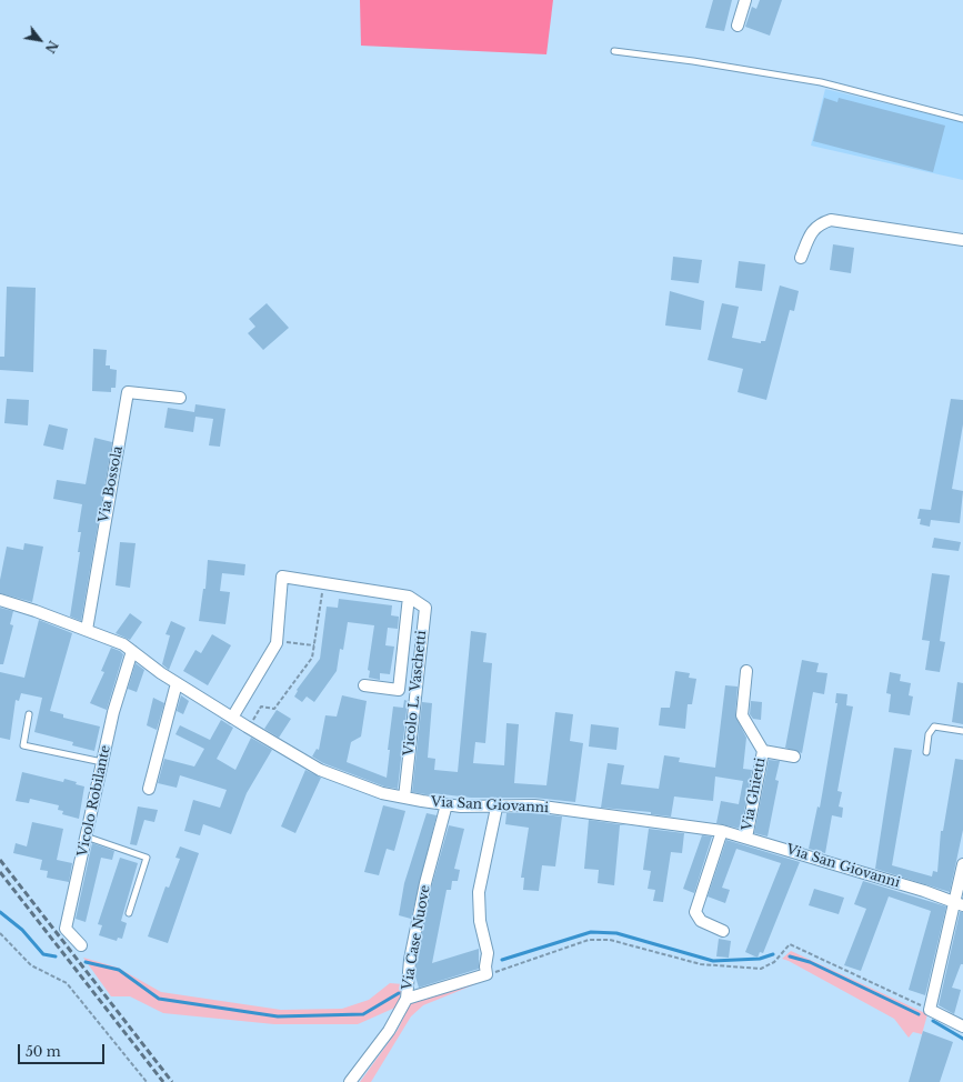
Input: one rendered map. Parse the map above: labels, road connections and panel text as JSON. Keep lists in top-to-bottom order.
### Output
{
  "streets": {
    "street": [
      "Via Bossola",
      "Vicolo L. Vaschetti",
      "Via Ghietti",
      "Vicolo Robilante",
      "Via San Giovanni",
      "Via Case Nuove"
    ]
  },
  "crossings": [
    ["Via Bossola", "Via San Giovanni"],
    ["Vicolo L. Vaschetti", "Via San Giovanni"],
    ["Via Ghietti", "Via San Giovanni"],
    ["Vicolo Robilante", "Via San Giovanni"],
    ["Via San Giovanni", "Via Case Nuove"]
  ],
  "scale_bar": "50 m",
  "north": "bottom right"
}
